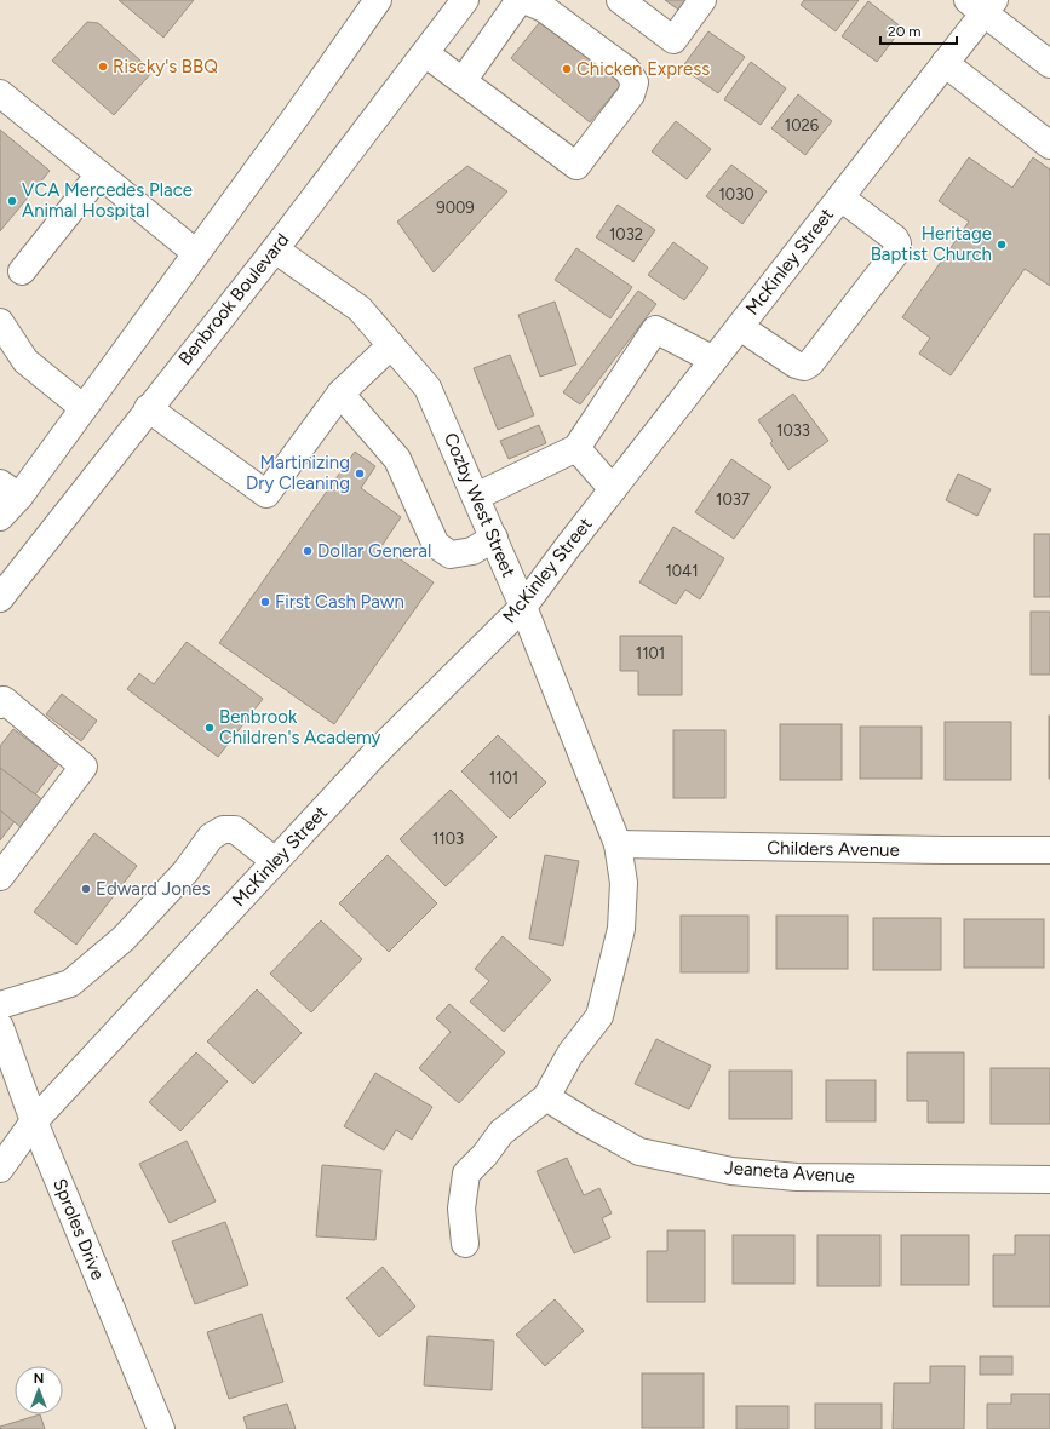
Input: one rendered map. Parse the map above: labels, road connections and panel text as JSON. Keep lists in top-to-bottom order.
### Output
{
  "streets": {
    "main road": [
      "McKinley Street",
      "Benbrook Boulevard",
      "Cozby West Street",
      "Childers Avenue",
      "Jeaneta Avenue",
      "Sproles Drive"
    ]
  },
  "crossings": [
    ["McKinley Street", "Cozby West Street"],
    ["McKinley Street", "Sproles Drive"],
    ["Benbrook Boulevard", "Cozby West Street"],
    ["Cozby West Street", "Childers Avenue"],
    ["Cozby West Street", "Jeaneta Avenue"]
  ],
  "places": [
    "Riscky's BBQ",
    "Chicken Express",
    "VCA Mercedes Place Animal Hospital",
    "Heritage Baptist Church",
    "Martinizing Dry Cleaning",
    "Dollar General",
    "First Cash Pawn",
    "Benbrook Children's Academy",
    "Edward Jones"
  ],
  "house_numbers": [
    "1026",
    "1030",
    "9009",
    "1032",
    "1033",
    "1037",
    "1041",
    "1101",
    "1101",
    "1103"
  ],
  "scale_bar": "20 m",
  "north": "top"
}
